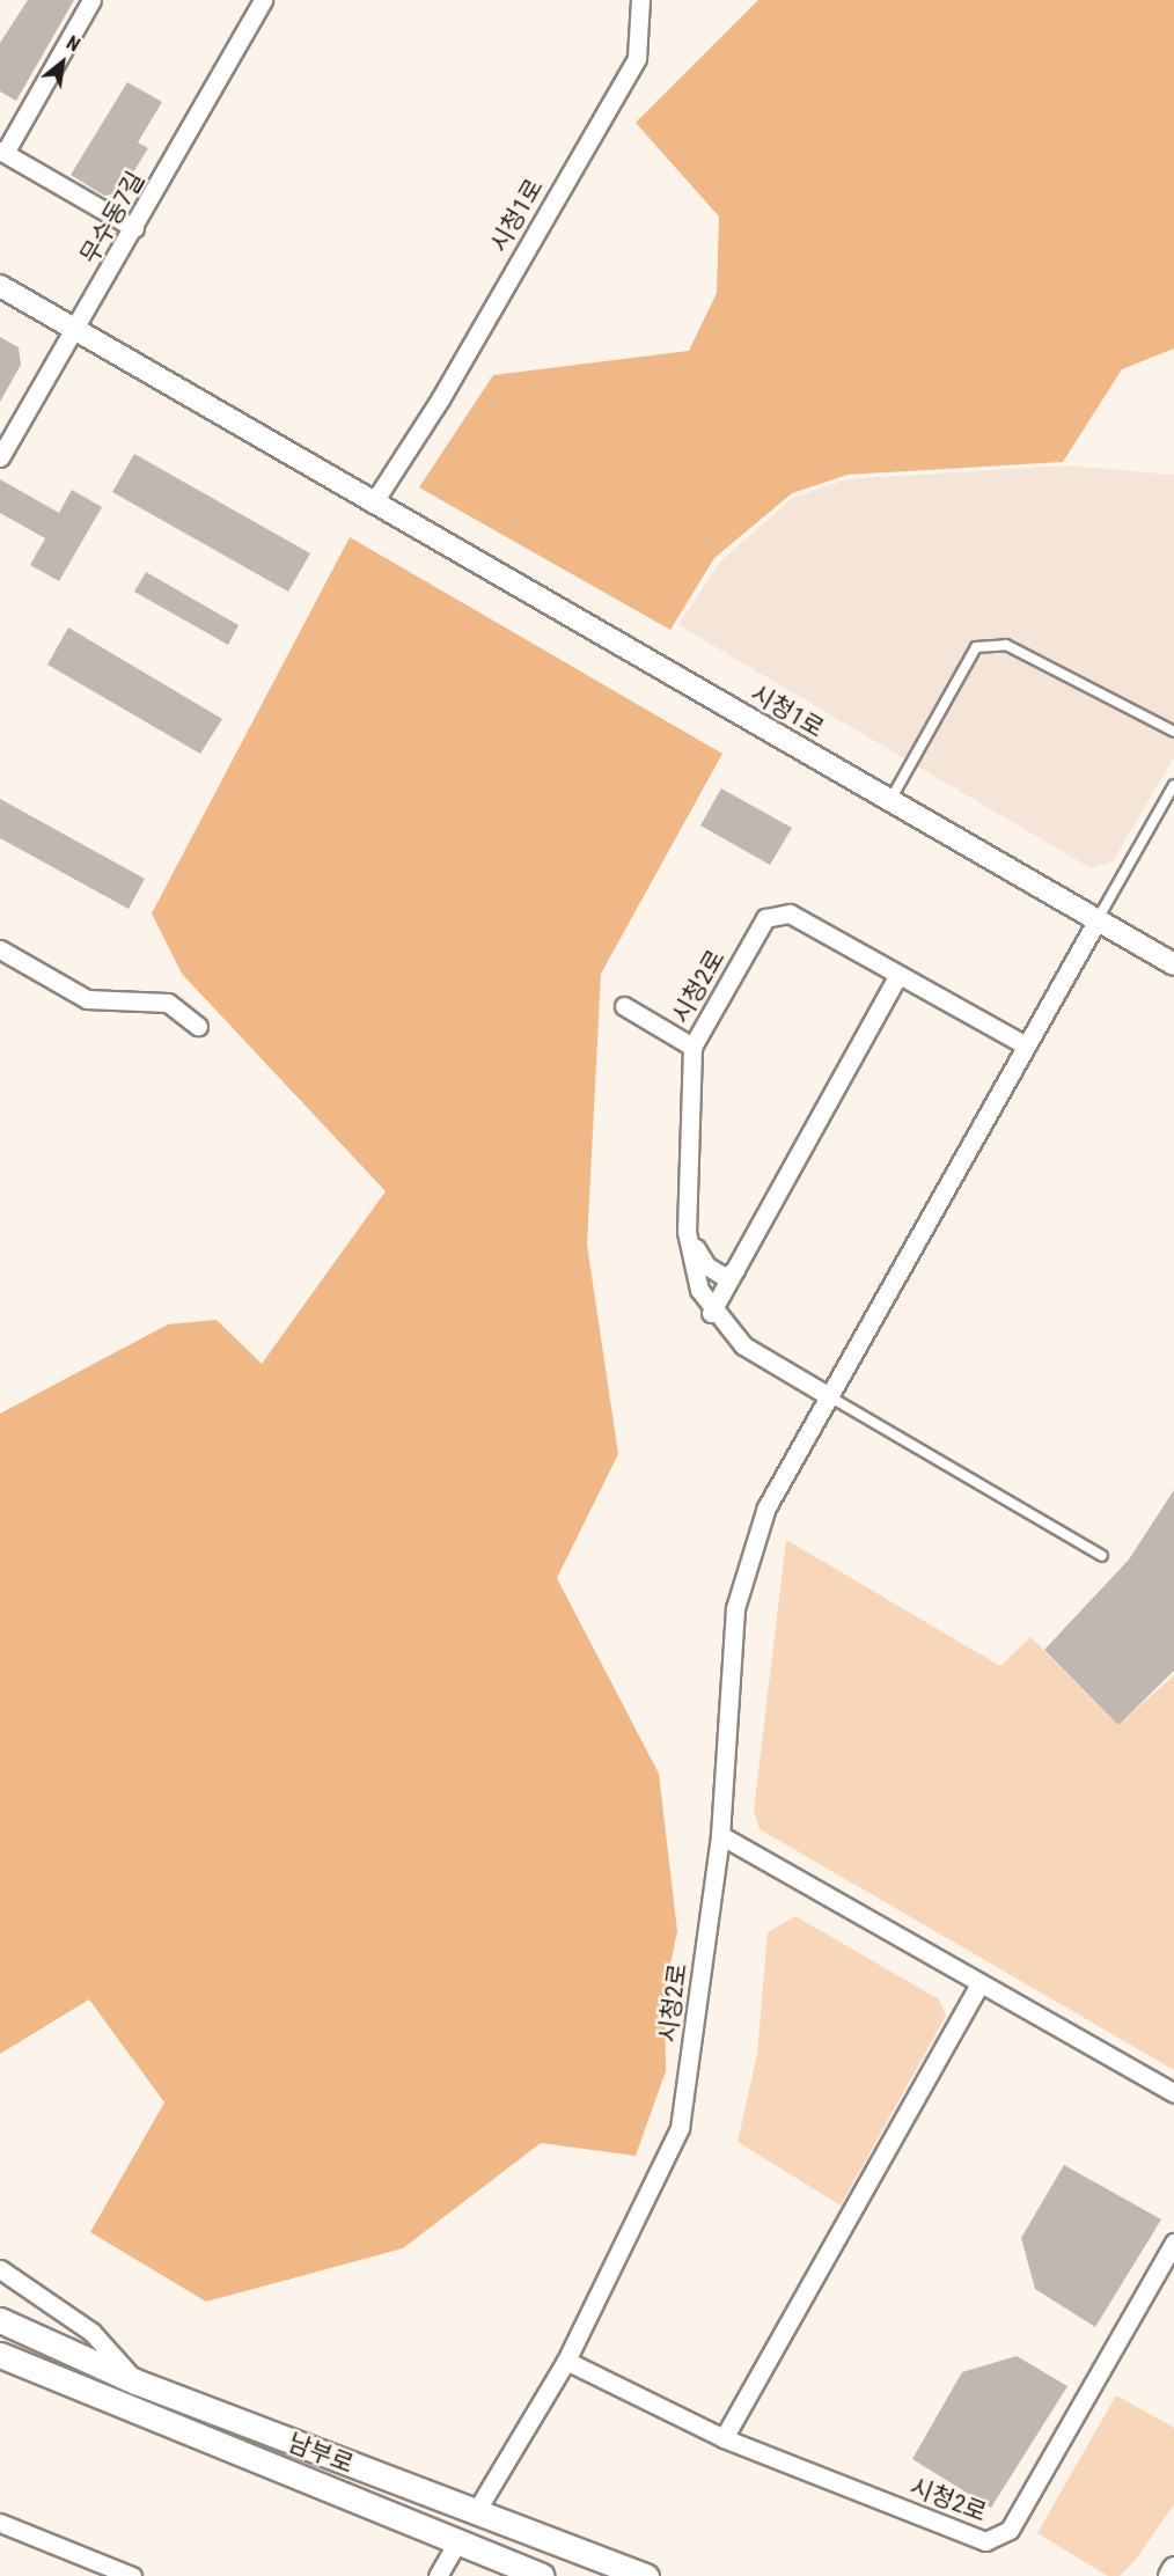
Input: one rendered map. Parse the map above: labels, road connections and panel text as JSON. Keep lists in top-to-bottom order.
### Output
{
  "streets": {
    "main road": ["남부로"],
    "street": ["시청1로", "무수동7길", "시청2로"]
  },
  "crossings": [
    ["시청1로", "무수동7길"],
    ["시청1로", "시청2로"],
    ["시청2로", "남부로"]
  ],
  "north": "top right"
}
